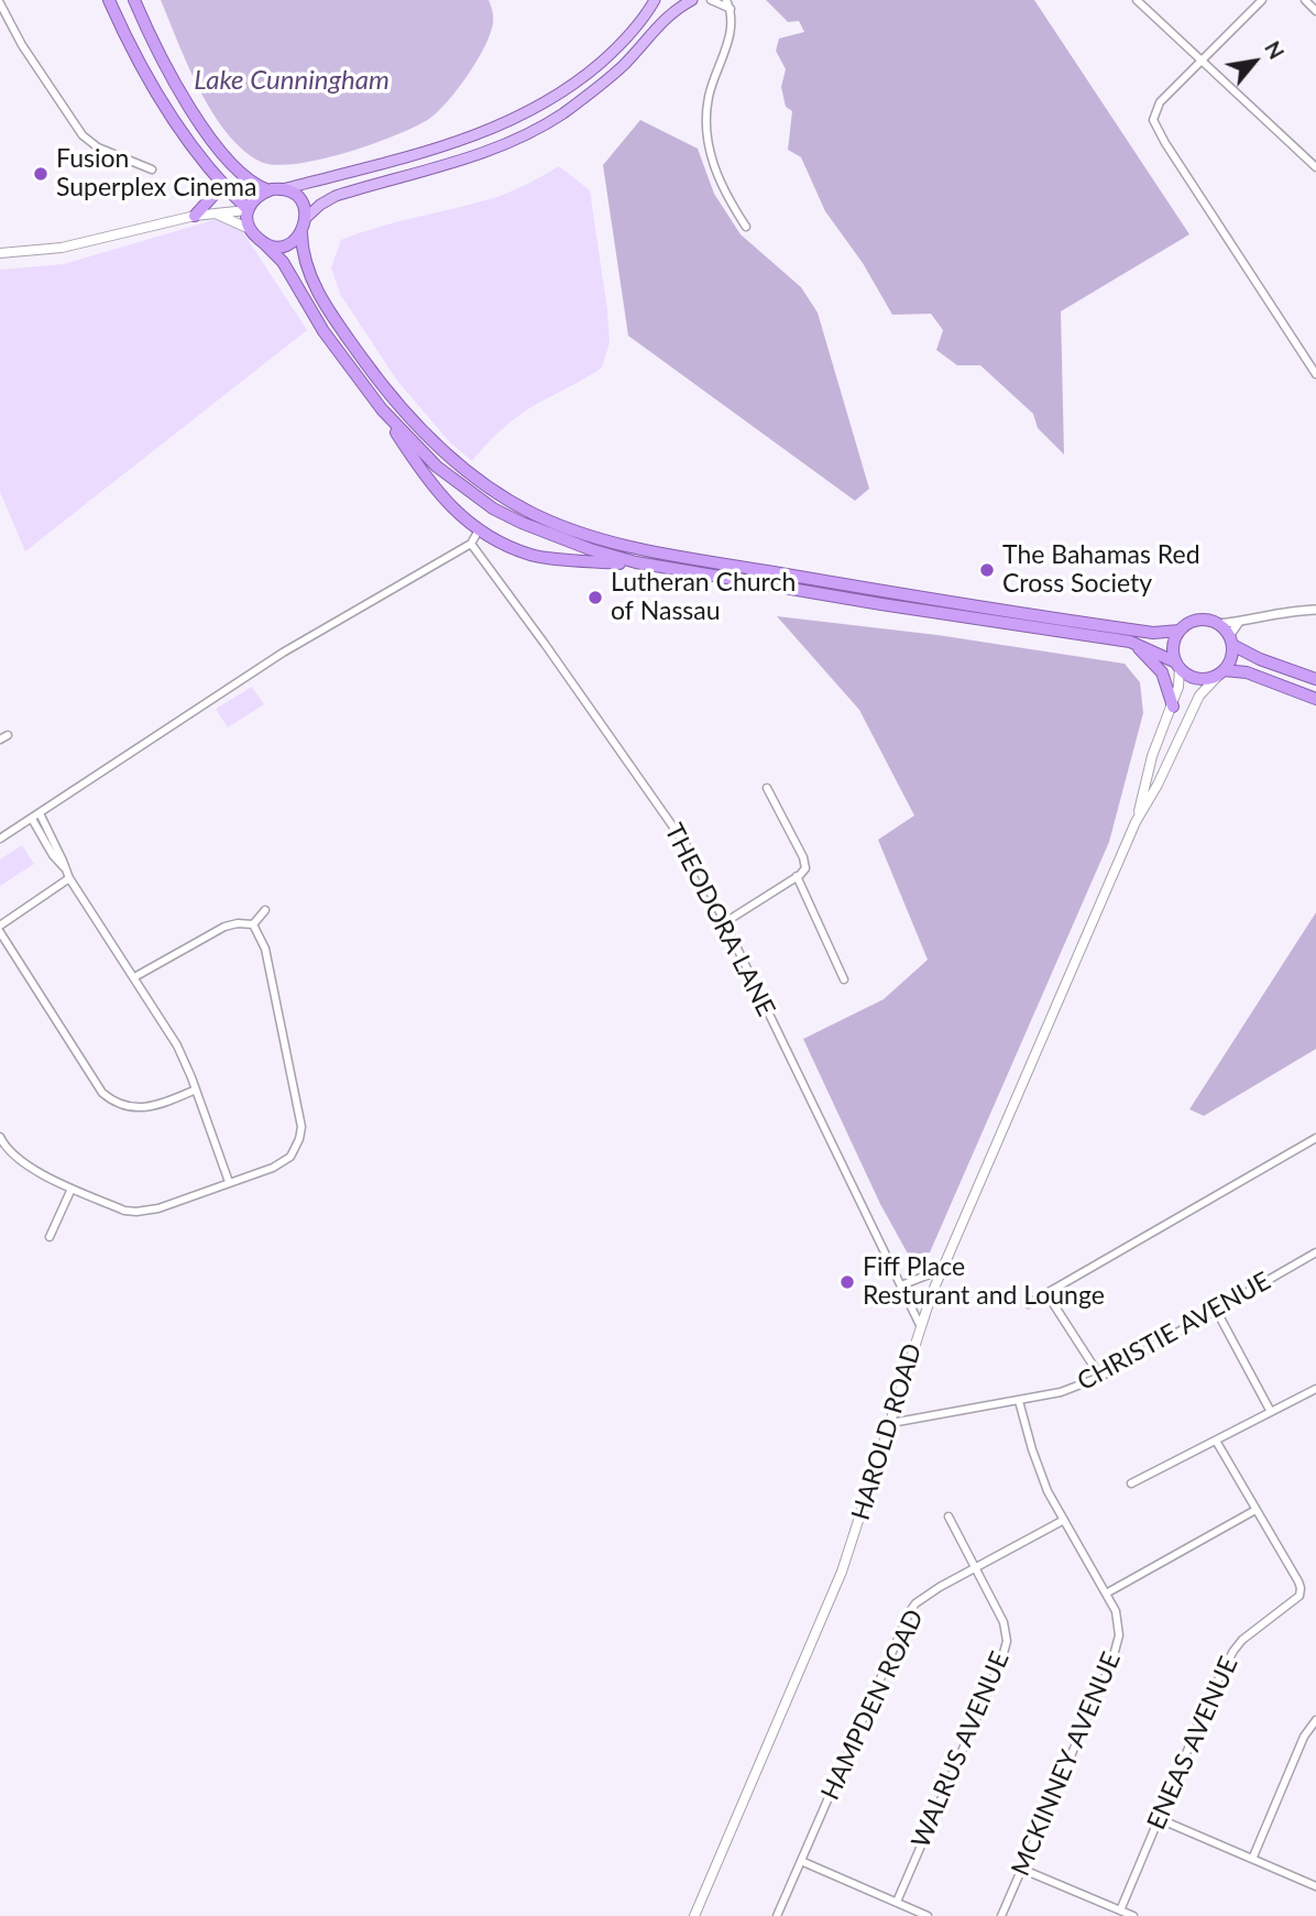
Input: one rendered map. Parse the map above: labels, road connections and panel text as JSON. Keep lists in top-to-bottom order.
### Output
{
  "streets": {
    "main road": ["HAROLD ROAD"],
    "street": [
      "THEODORA LANE",
      "CHRISTIE AVENUE",
      "HAMPDEN ROAD",
      "ENEAS AVENUE",
      "WALRUS AVENUE",
      "MCKINNEY AVENUE"
    ]
  },
  "crossings": [
    ["THEODORA LANE", "HAROLD ROAD"],
    ["CHRISTIE AVENUE", "HAROLD ROAD"],
    ["CHRISTIE AVENUE", "MCKINNEY AVENUE"],
    ["HAMPDEN ROAD", "WALRUS AVENUE"],
    ["HAMPDEN ROAD", "MCKINNEY AVENUE"]
  ],
  "water": ["Lake Cunningham"],
  "places": [
    "Fusion Superplex Cinema",
    "The Bahamas Red Cross Society",
    "Lutheran Church of Nassau",
    "Fiff Place Resturant and Lounge"
  ],
  "north": "top right"
}
